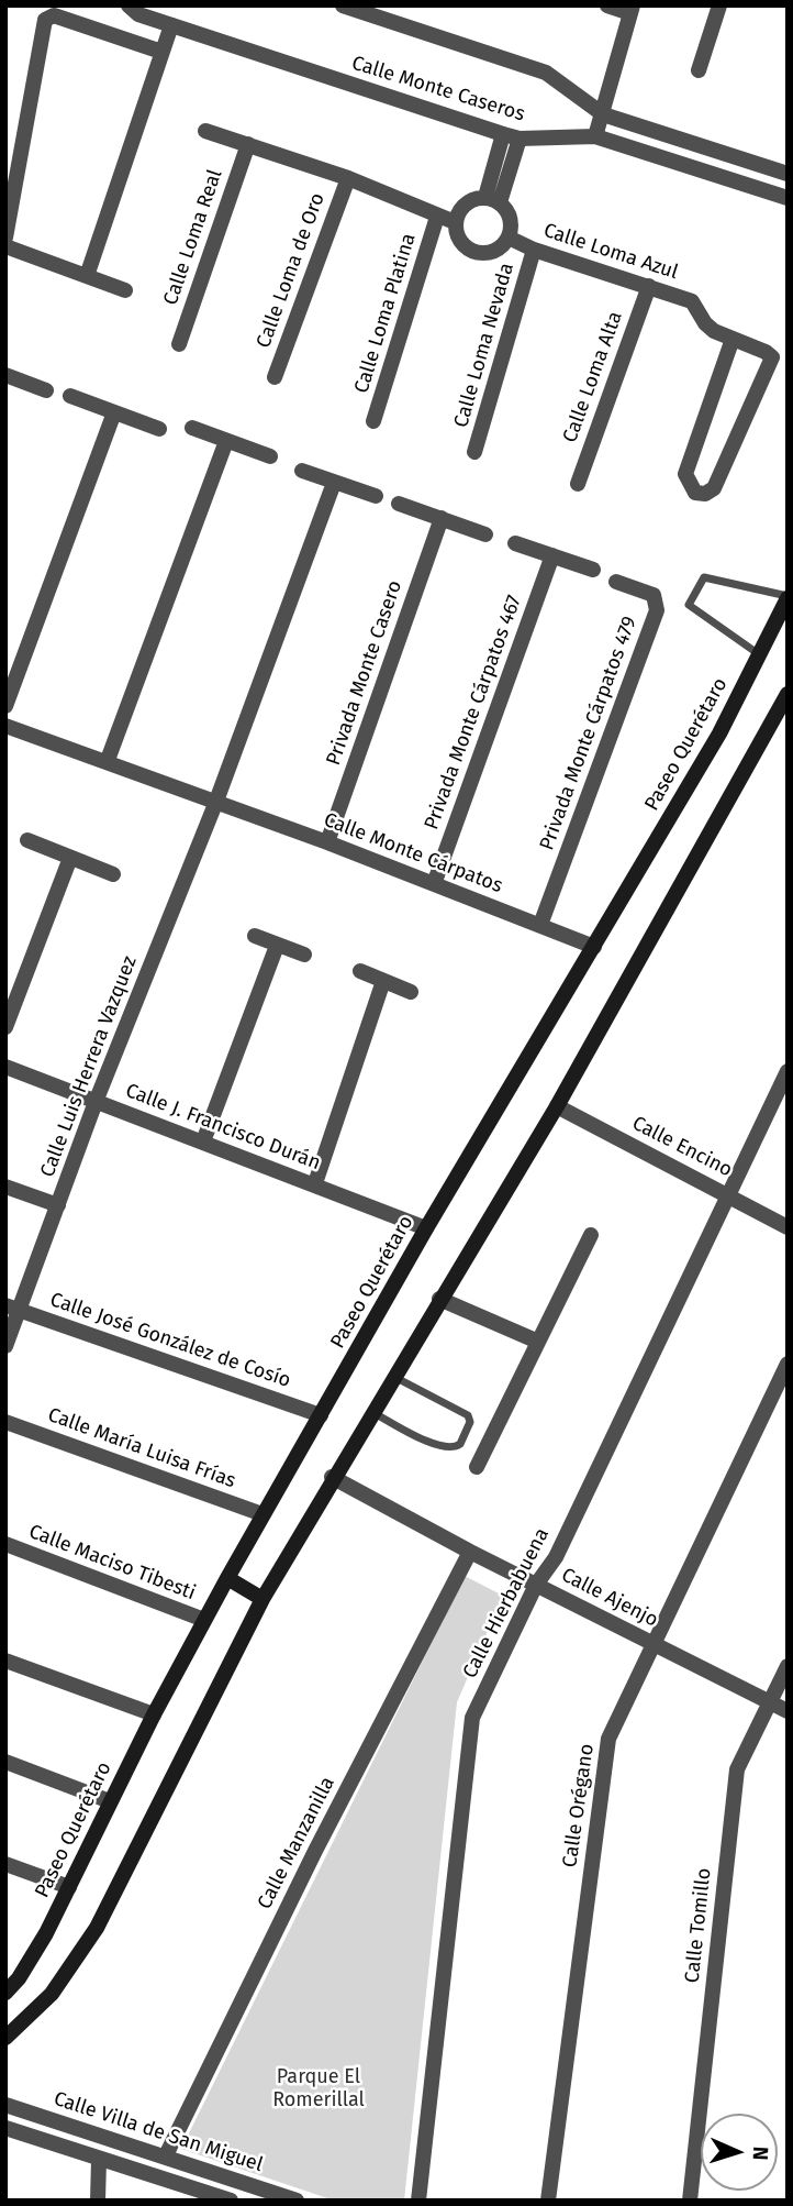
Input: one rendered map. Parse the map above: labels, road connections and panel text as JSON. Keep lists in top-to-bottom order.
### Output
{
  "streets": {
    "main road": ["Paseo Querétaro"],
    "street": [
      "Calle Monte Caseros",
      "Calle Loma Real",
      "Calle Loma Azul",
      "Calle Loma de Oro",
      "Calle Loma Platina",
      "Calle Loma Nevada",
      "Calle Loma Alta",
      "Privada Monte Casero",
      "Privada Monte Cárpatos 467",
      "Privada Monte Cárpatos 479",
      "Calle Monte Cárpatos",
      "Calle Luis Herrera Vazquez",
      "Calle J. Francisco Durán",
      "Calle Encino",
      "Calle José González de Cosío",
      "Calle María Luisa Frías",
      "Calle Maciso Tibesti",
      "Calle Ajenjo",
      "Calle Hierbabuena",
      "Calle Orégano",
      "Calle Manzanilla",
      "Calle Tomillo",
      "Calle Villa de San Miguel"
    ]
  },
  "crossings": [
    ["Calle Loma Azul", "Calle Loma Nevada"],
    ["Calle Loma Azul", "Calle Loma Alta"],
    ["Privada Monte Casero", "Calle Monte Cárpatos"],
    ["Privada Monte Cárpatos 467", "Calle Monte Cárpatos"],
    ["Privada Monte Cárpatos 479", "Calle Monte Cárpatos"],
    ["Paseo Querétaro", "Calle Monte Cárpatos"],
    ["Paseo Querétaro", "Calle J. Francisco Durán"],
    ["Paseo Querétaro", "Calle José González de Cosío"],
    ["Paseo Querétaro", "Calle María Luisa Frías"],
    ["Paseo Querétaro", "Calle Maciso Tibesti"],
    ["Calle Monte Cárpatos", "Calle Luis Herrera Vazquez"],
    ["Calle Luis Herrera Vazquez", "Calle J. Francisco Durán"],
    ["Calle Luis Herrera Vazquez", "Calle José González de Cosío"],
    ["Calle Encino", "Calle Hierbabuena"],
    ["Calle Ajenjo", "Calle Hierbabuena"],
    ["Calle Ajenjo", "Calle Orégano"],
    ["Calle Ajenjo", "Calle Manzanilla"],
    ["Calle Ajenjo", "Calle Tomillo"],
    ["Calle Manzanilla", "Calle Villa de San Miguel"]
  ],
  "parks": ["Parque El Romerillal"],
  "north": "right"
}
